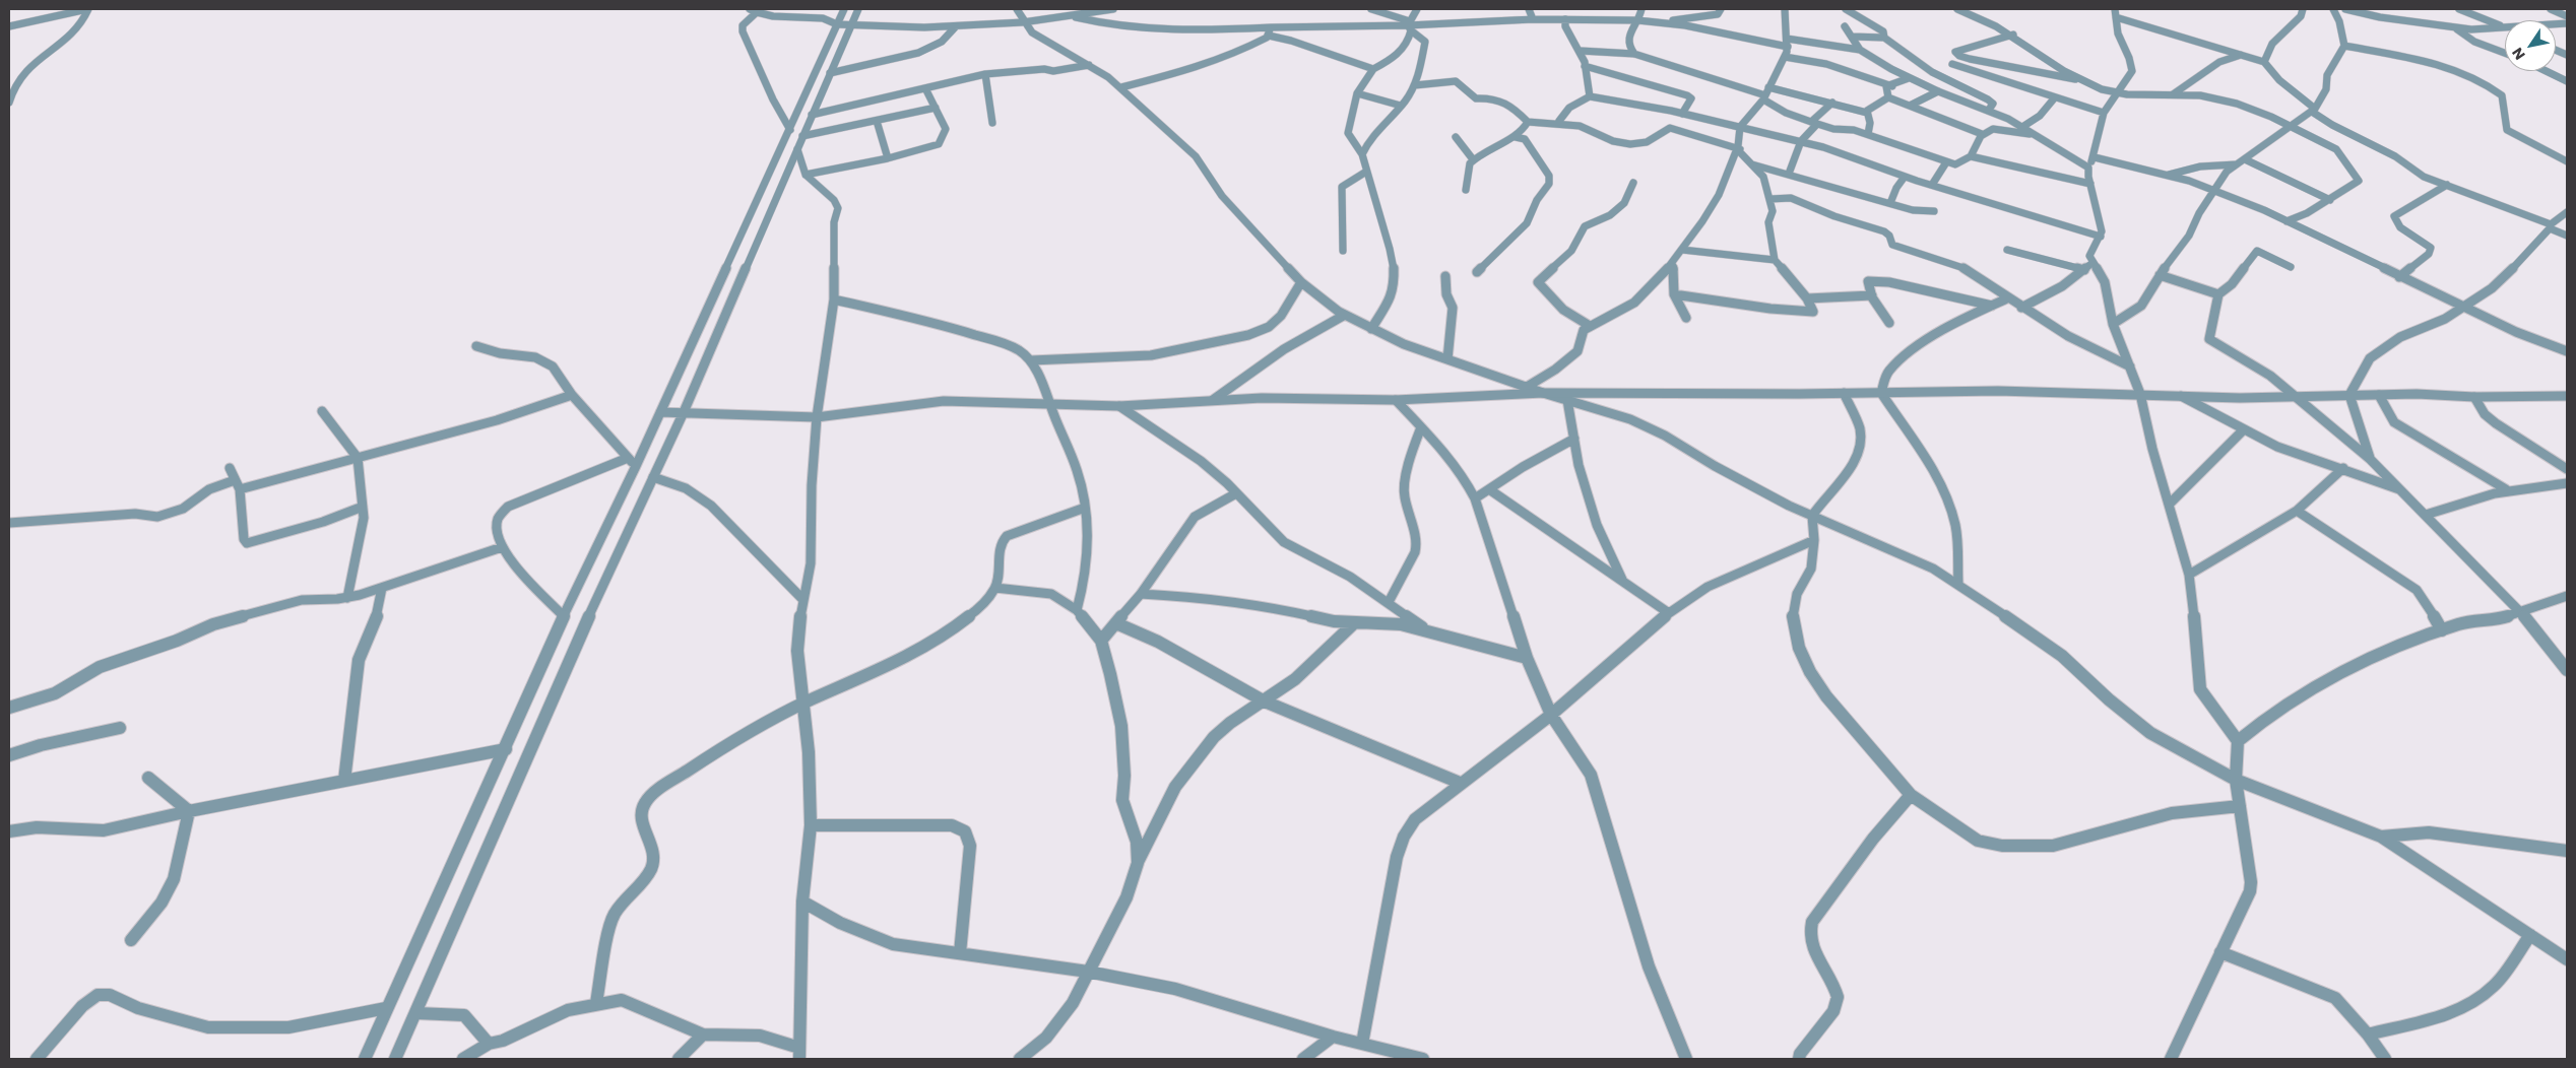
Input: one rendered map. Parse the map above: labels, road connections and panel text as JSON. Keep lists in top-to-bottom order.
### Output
{
  "north": "bottom left"
}
